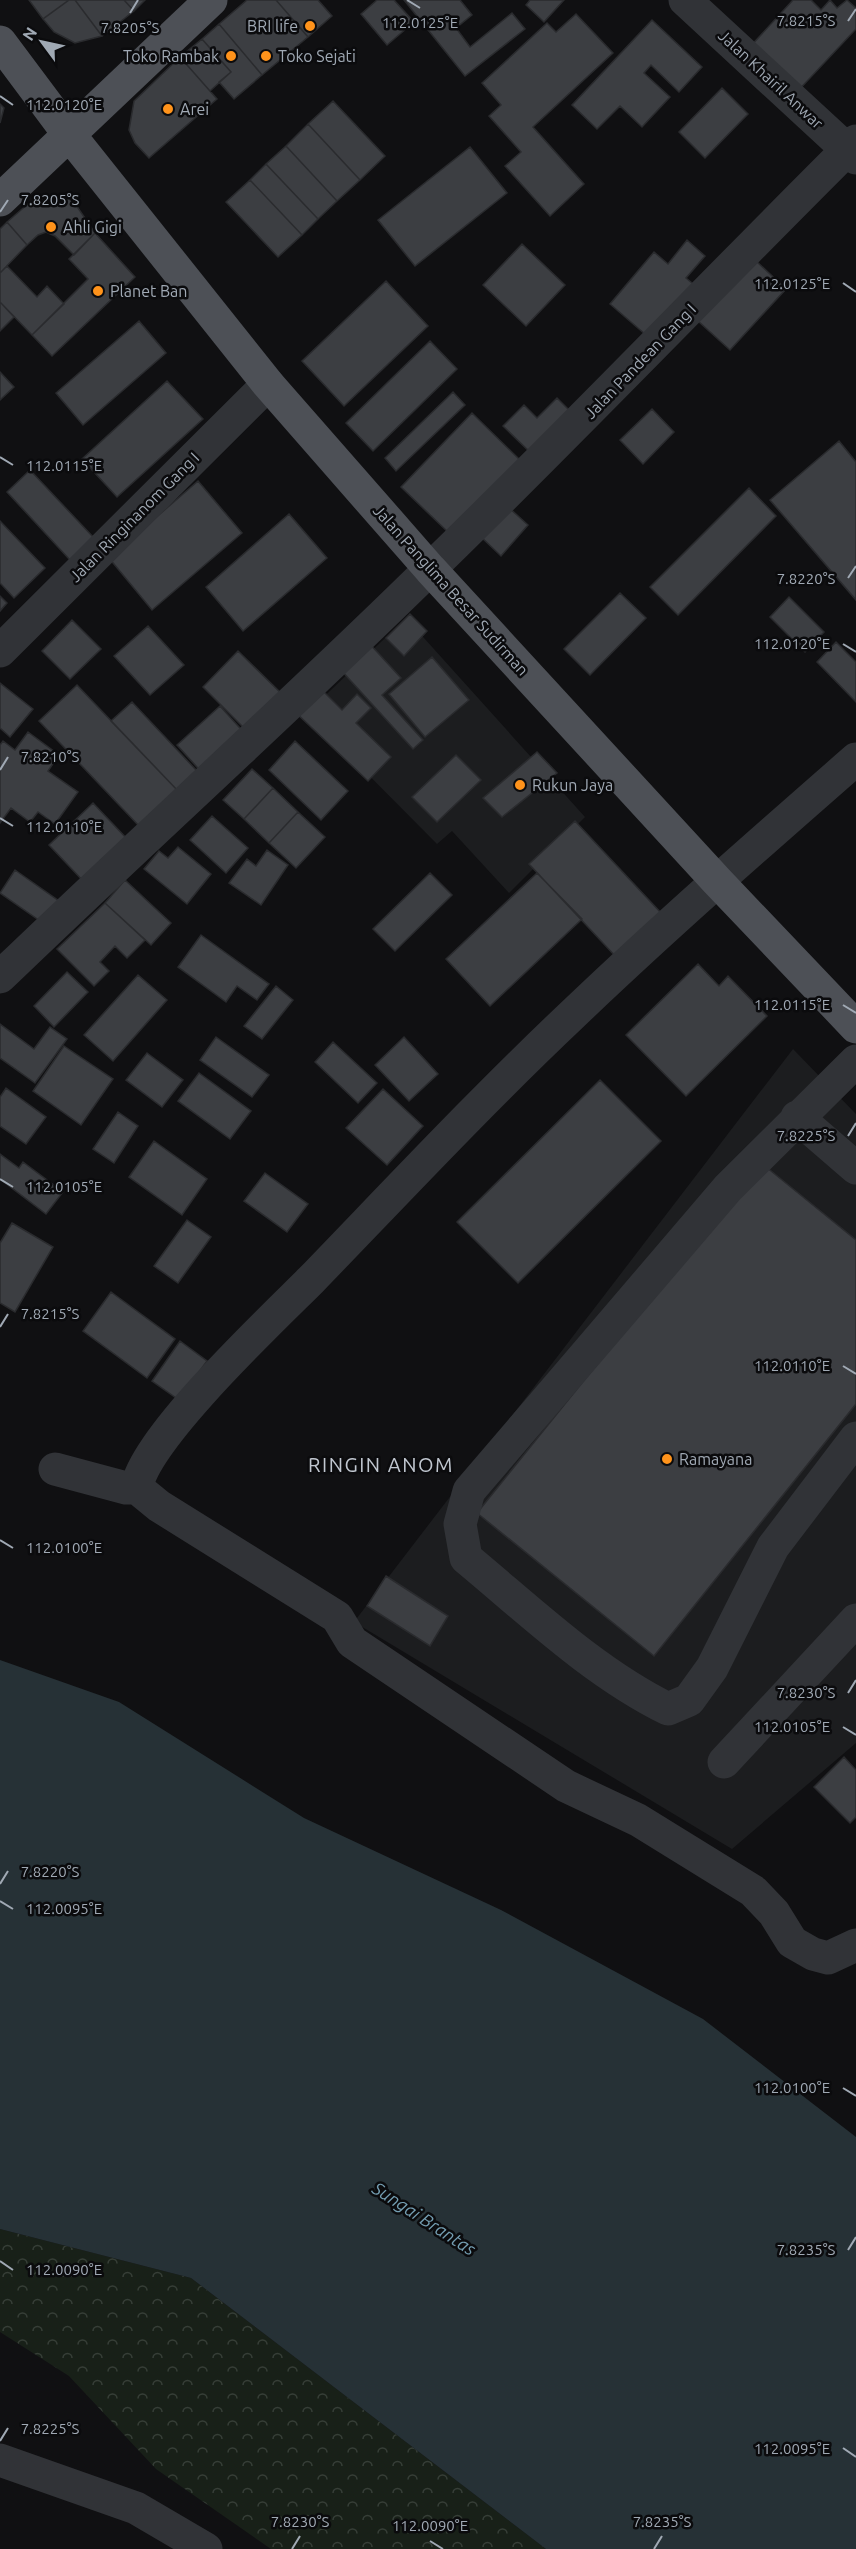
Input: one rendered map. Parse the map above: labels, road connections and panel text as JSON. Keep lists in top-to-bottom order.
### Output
{
  "streets": {
    "main road": ["Jalan Panglima Besar Sudirman"],
    "street": ["Jalan Khairil Anwar", "Jalan Pandean Gang I", "Jalan Ringinanom Gang I"]
  },
  "crossings": [
    ["Jalan Khairil Anwar", "Jalan Pandean Gang I"],
    ["Jalan Pandean Gang I", "Jalan Panglima Besar Sudirman"],
    ["Jalan Ringinanom Gang I", "Jalan Panglima Besar Sudirman"]
  ],
  "districts": ["RINGIN ANOM"],
  "water": ["Sungai Brantas"],
  "places": [
    "BRI life",
    "Toko Rambak",
    "Toko Sejati",
    "Arei",
    "Ahli Gigi",
    "Planet Ban",
    "Rukun Jaya",
    "Ramayana"
  ],
  "north": "top left",
  "coordinates": [
    "7.8215°S",
    "112.0125°E",
    "7.8205°S",
    "112.0120°E",
    "112.0115°E",
    "7.8220°S",
    "7.8210°S",
    "112.0110°E",
    "7.8225°S",
    "112.0105°E",
    "112.0100°E",
    "7.8230°S",
    "112.0095°E",
    "7.8235°S",
    "112.0090°E"
  ]
}
